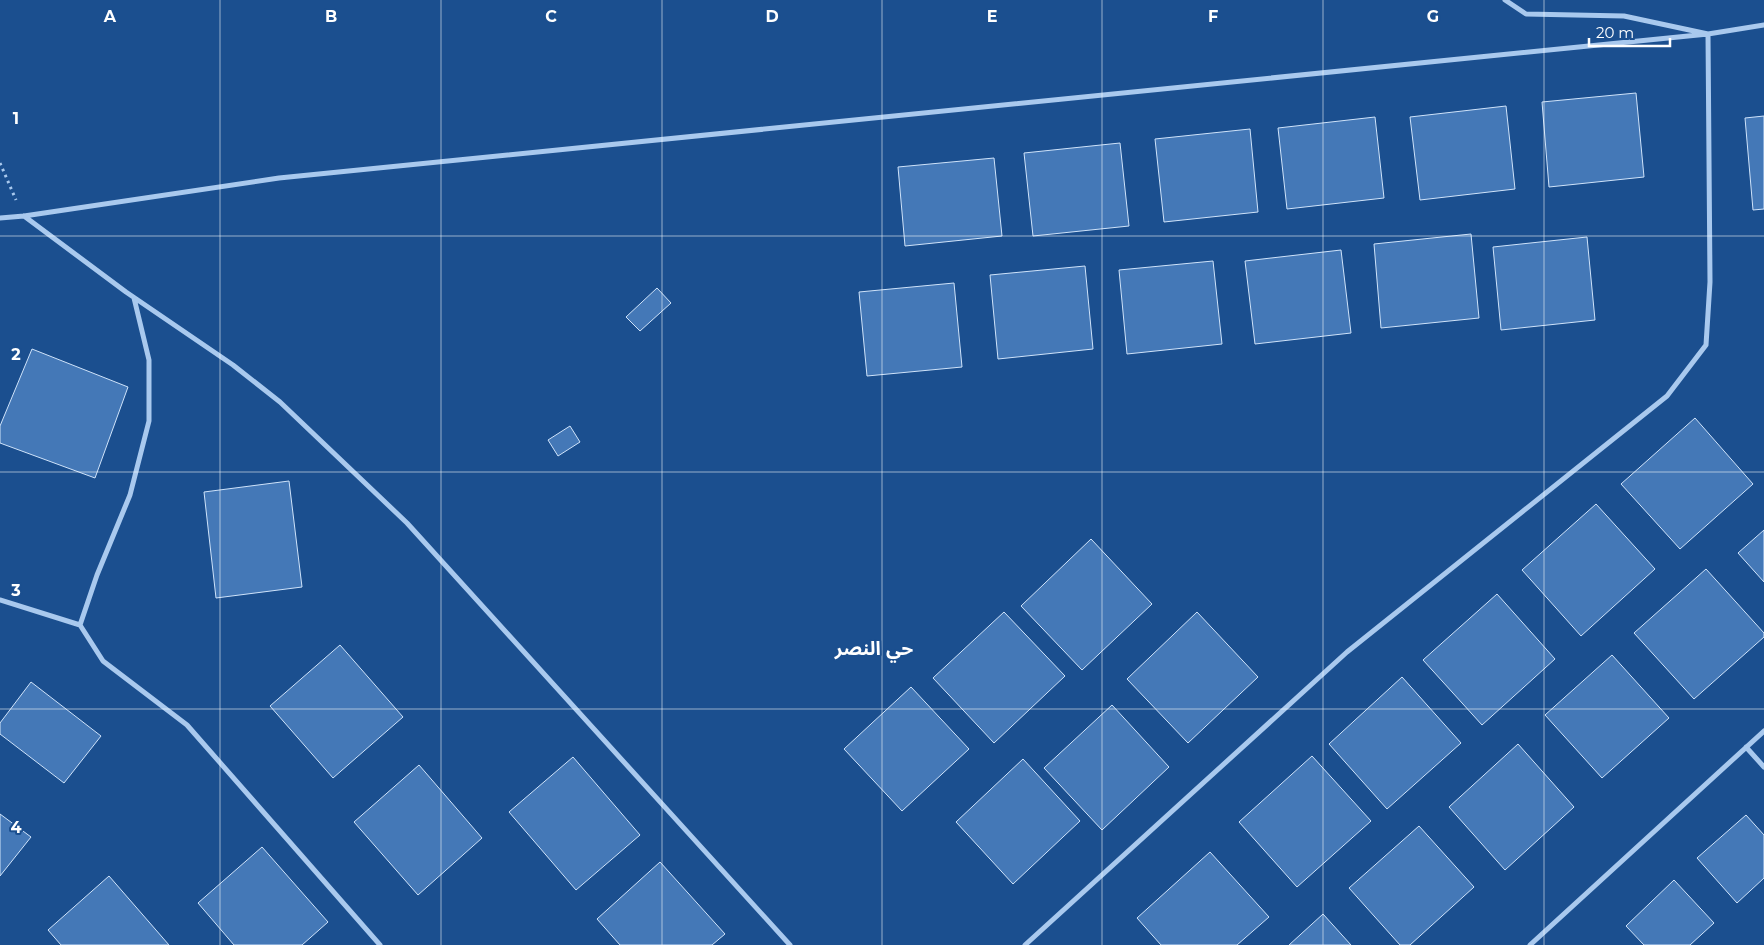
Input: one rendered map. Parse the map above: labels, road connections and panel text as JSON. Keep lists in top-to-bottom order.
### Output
{
  "districts": ["حي النصر"],
  "scale_bar": "20 m",
  "grid": {
    "columns": [
      "A",
      "B",
      "C",
      "D",
      "E",
      "F",
      "G"
    ],
    "rows": [
      "1",
      "2",
      "3",
      "4"
    ]
  }
}
